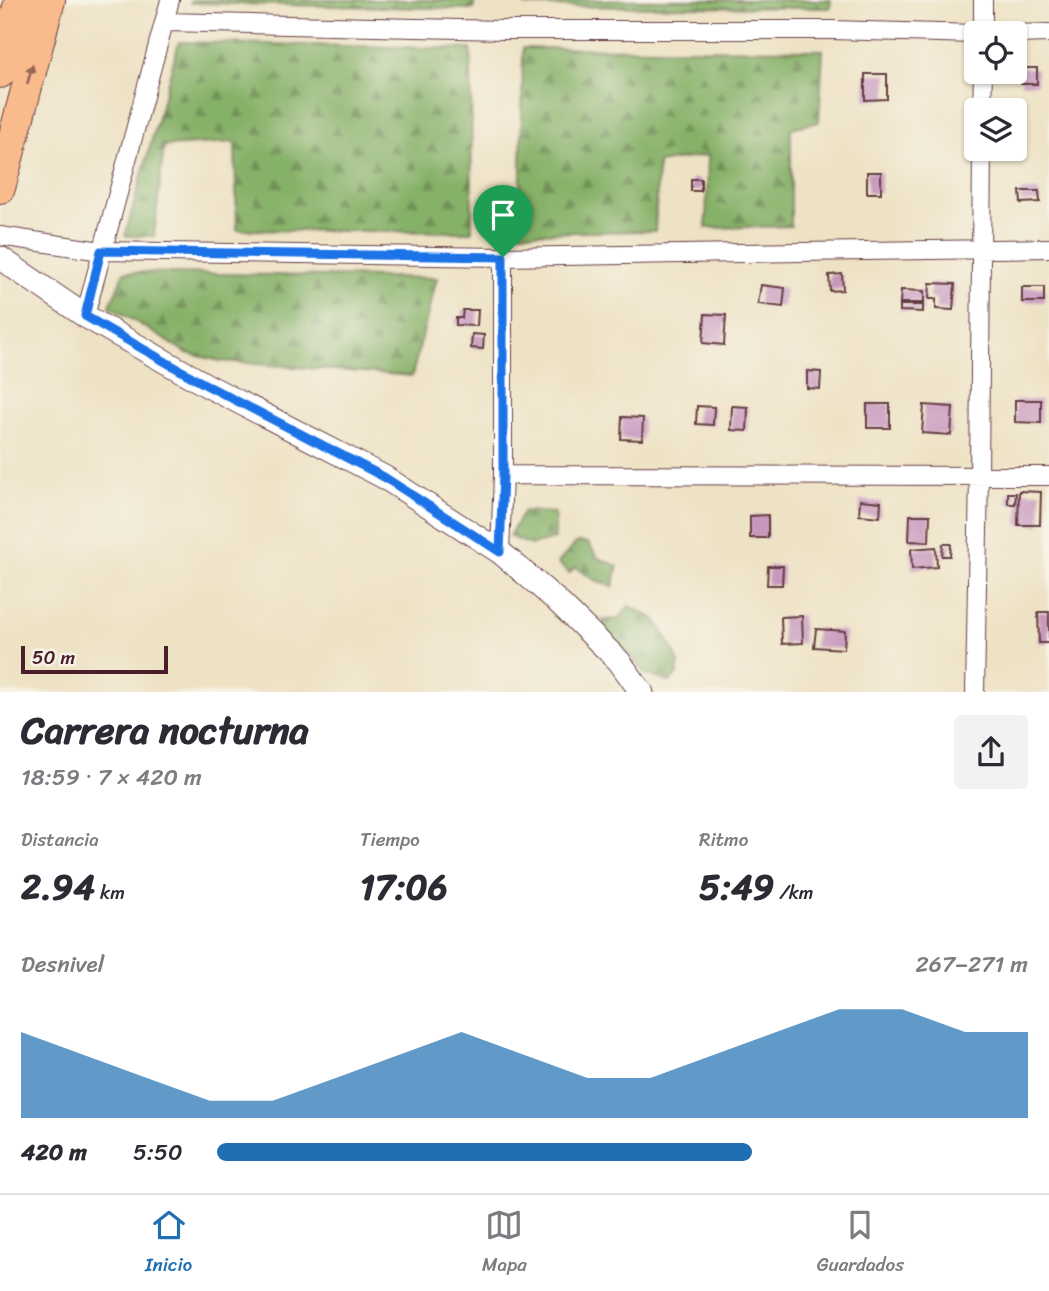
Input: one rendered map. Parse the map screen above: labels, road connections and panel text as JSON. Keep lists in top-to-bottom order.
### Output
{
  "scale_bar": "50 m",
  "page": {
    "scale": "50 m",
    "heading": ["Carrera nocturna", "18:59 · 7 × 420 m"],
    "stats": [
      ["Distancia", "2.94 km"],
      ["Tiempo", "17:06"],
      ["Ritmo", "5:49 /km"]
    ],
    "chart": ["Desnivel", "267–271 m"],
    "list": [
      {
        "name": "420 m",
        "note": "5:50"
      }
    ],
    "tabs": ["Inicio", "Mapa", "Guardados"]
  }
}
